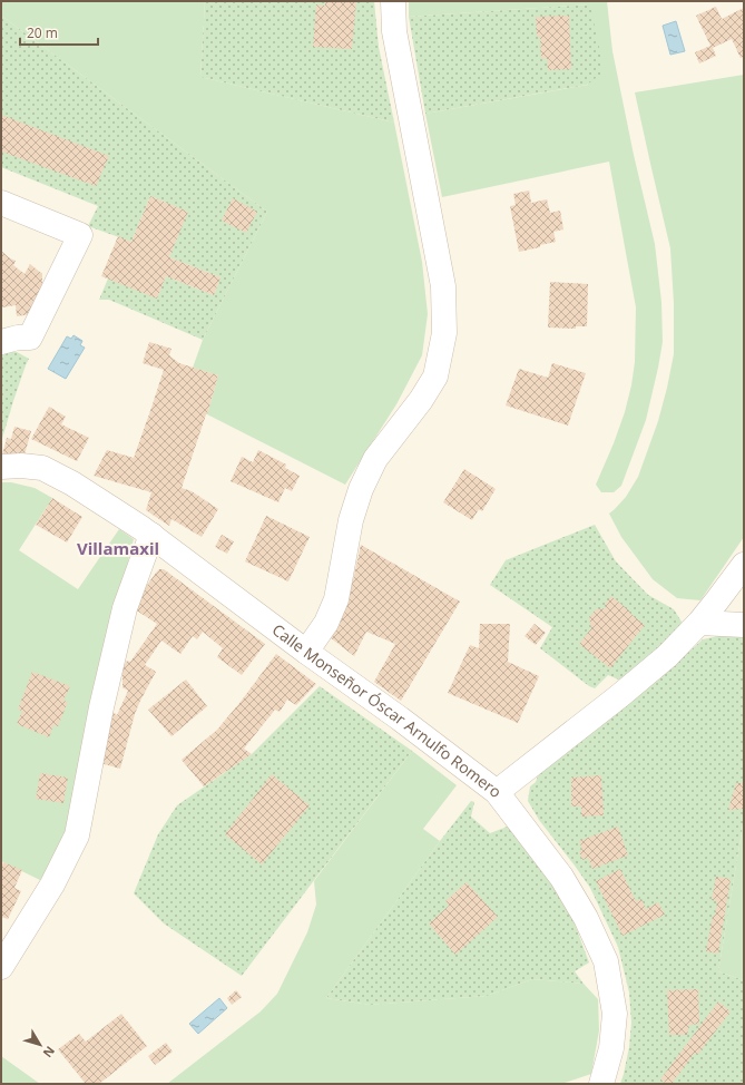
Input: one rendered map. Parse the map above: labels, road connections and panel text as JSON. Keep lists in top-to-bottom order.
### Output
{
  "streets": {
    "street": ["Calle Monseñor Óscar Arnulfo Romero"]
  },
  "districts": ["Villamaxil"],
  "scale_bar": "20 m",
  "north": "bottom right"
}
